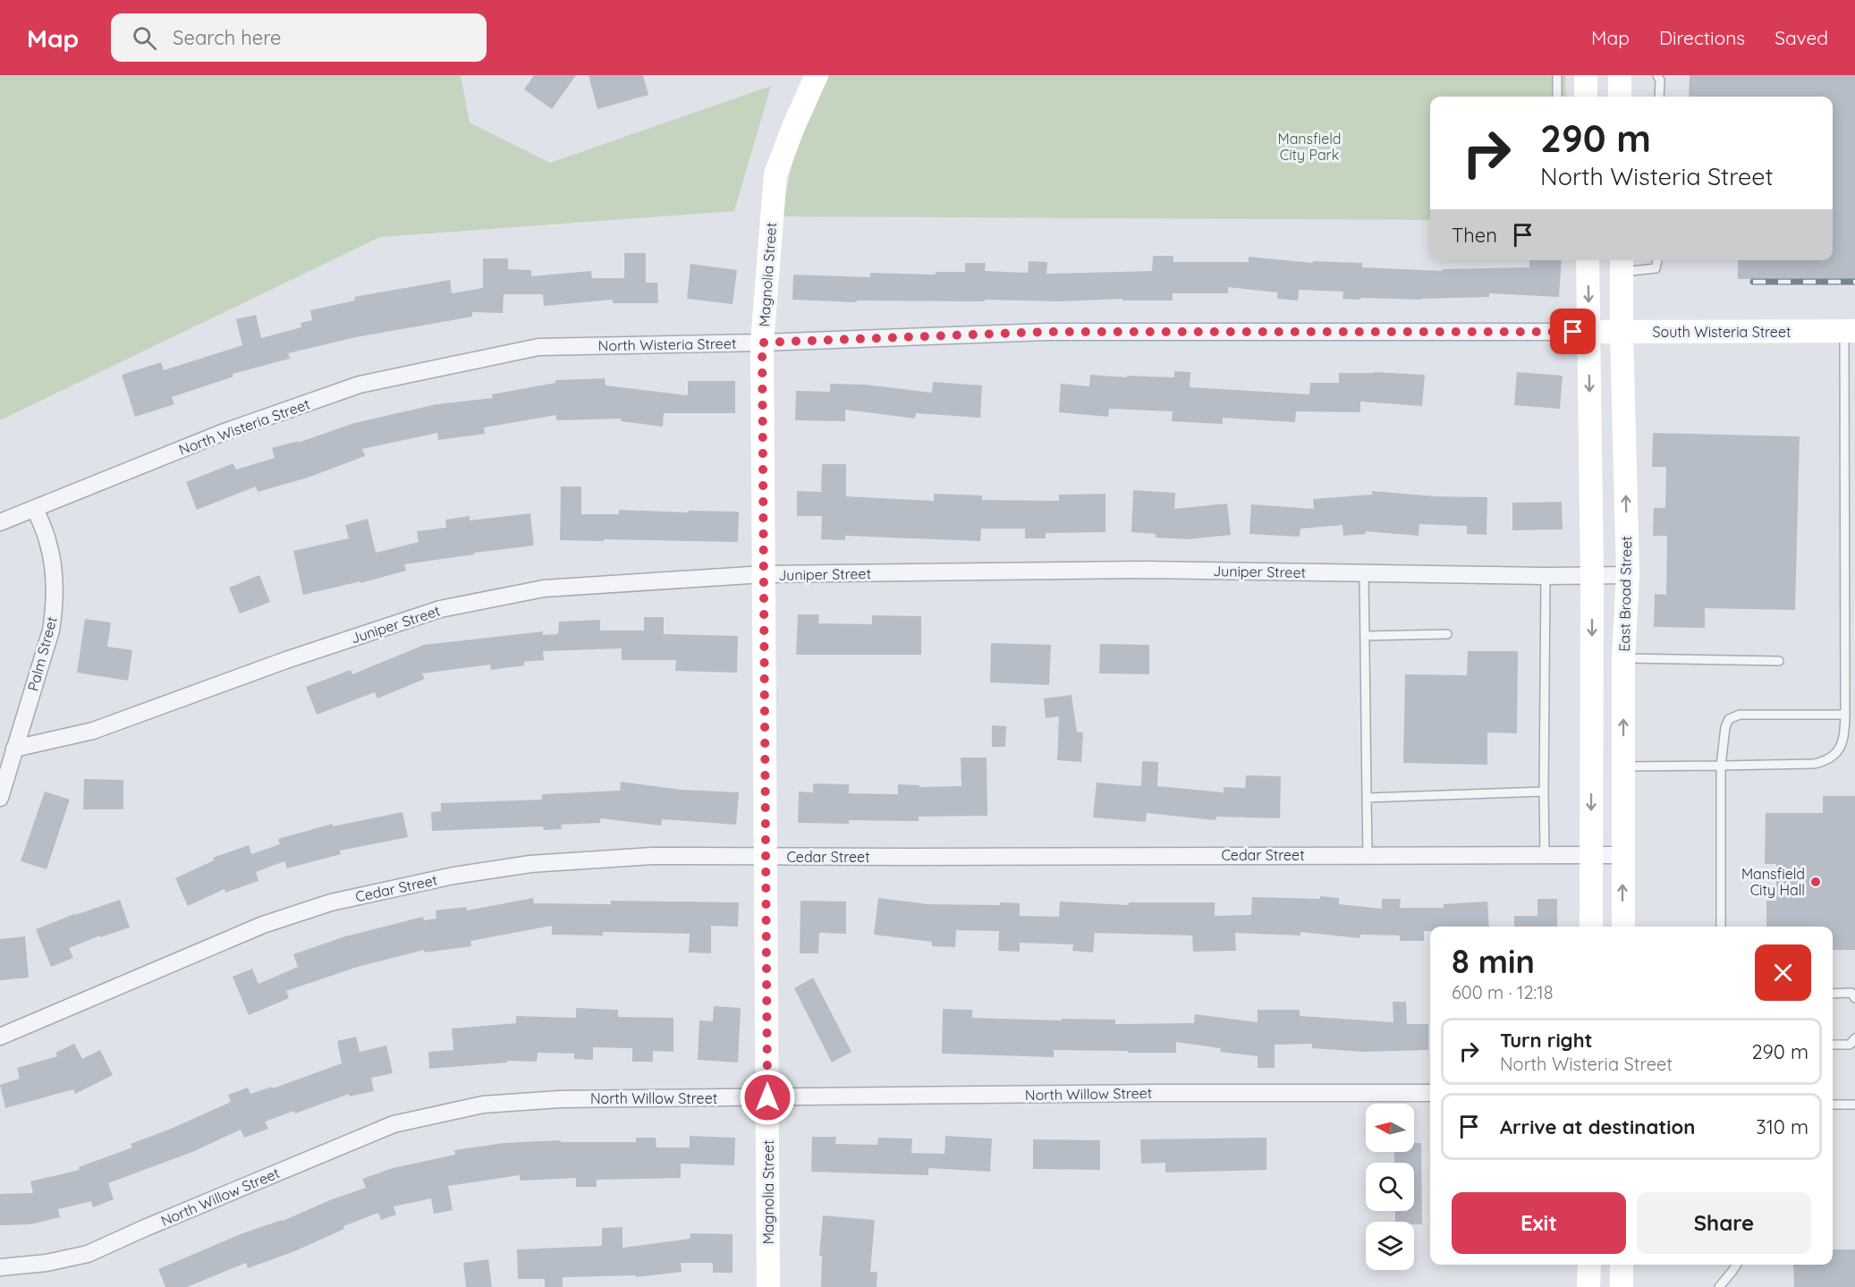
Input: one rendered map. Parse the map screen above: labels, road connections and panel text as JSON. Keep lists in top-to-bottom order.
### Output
{
  "streets": {
    "street": [
      "Magnolia Street",
      "South Wisteria Street",
      "North Wisteria Street",
      "Juniper Street",
      "East Broad Street",
      "Palm Street",
      "Cedar Street",
      "North Willow Street"
    ]
  },
  "crossings": [
    ["Magnolia Street", "North Wisteria Street"],
    ["Magnolia Street", "Juniper Street"],
    ["Magnolia Street", "Cedar Street"],
    ["Magnolia Street", "North Willow Street"],
    ["South Wisteria Street", "North Wisteria Street"],
    ["South Wisteria Street", "East Broad Street"],
    ["North Wisteria Street", "Palm Street"],
    ["Juniper Street", "East Broad Street"],
    ["Juniper Street", "Palm Street"],
    ["East Broad Street", "Cedar Street"]
  ],
  "parks": ["Mansfield City Park"],
  "places": ["Mansfield City Hall"],
  "north": "left",
  "page": {
    "header": "Map",
    "search": "Search here",
    "nav": ["Map", "Directions", "Saved"],
    "turn": ["290 m", "North Wisteria Street"],
    "then": "Then",
    "heading": ["8 min", "600 m · 12:18"],
    "list": [
      {
        "name": "Turn right",
        "note": "North Wisteria Street",
        "value": "290 m"
      },
      {
        "name": "Arrive at destination",
        "value": "310 m"
      }
    ],
    "buttons": ["Exit", "Share"]
  }
}
